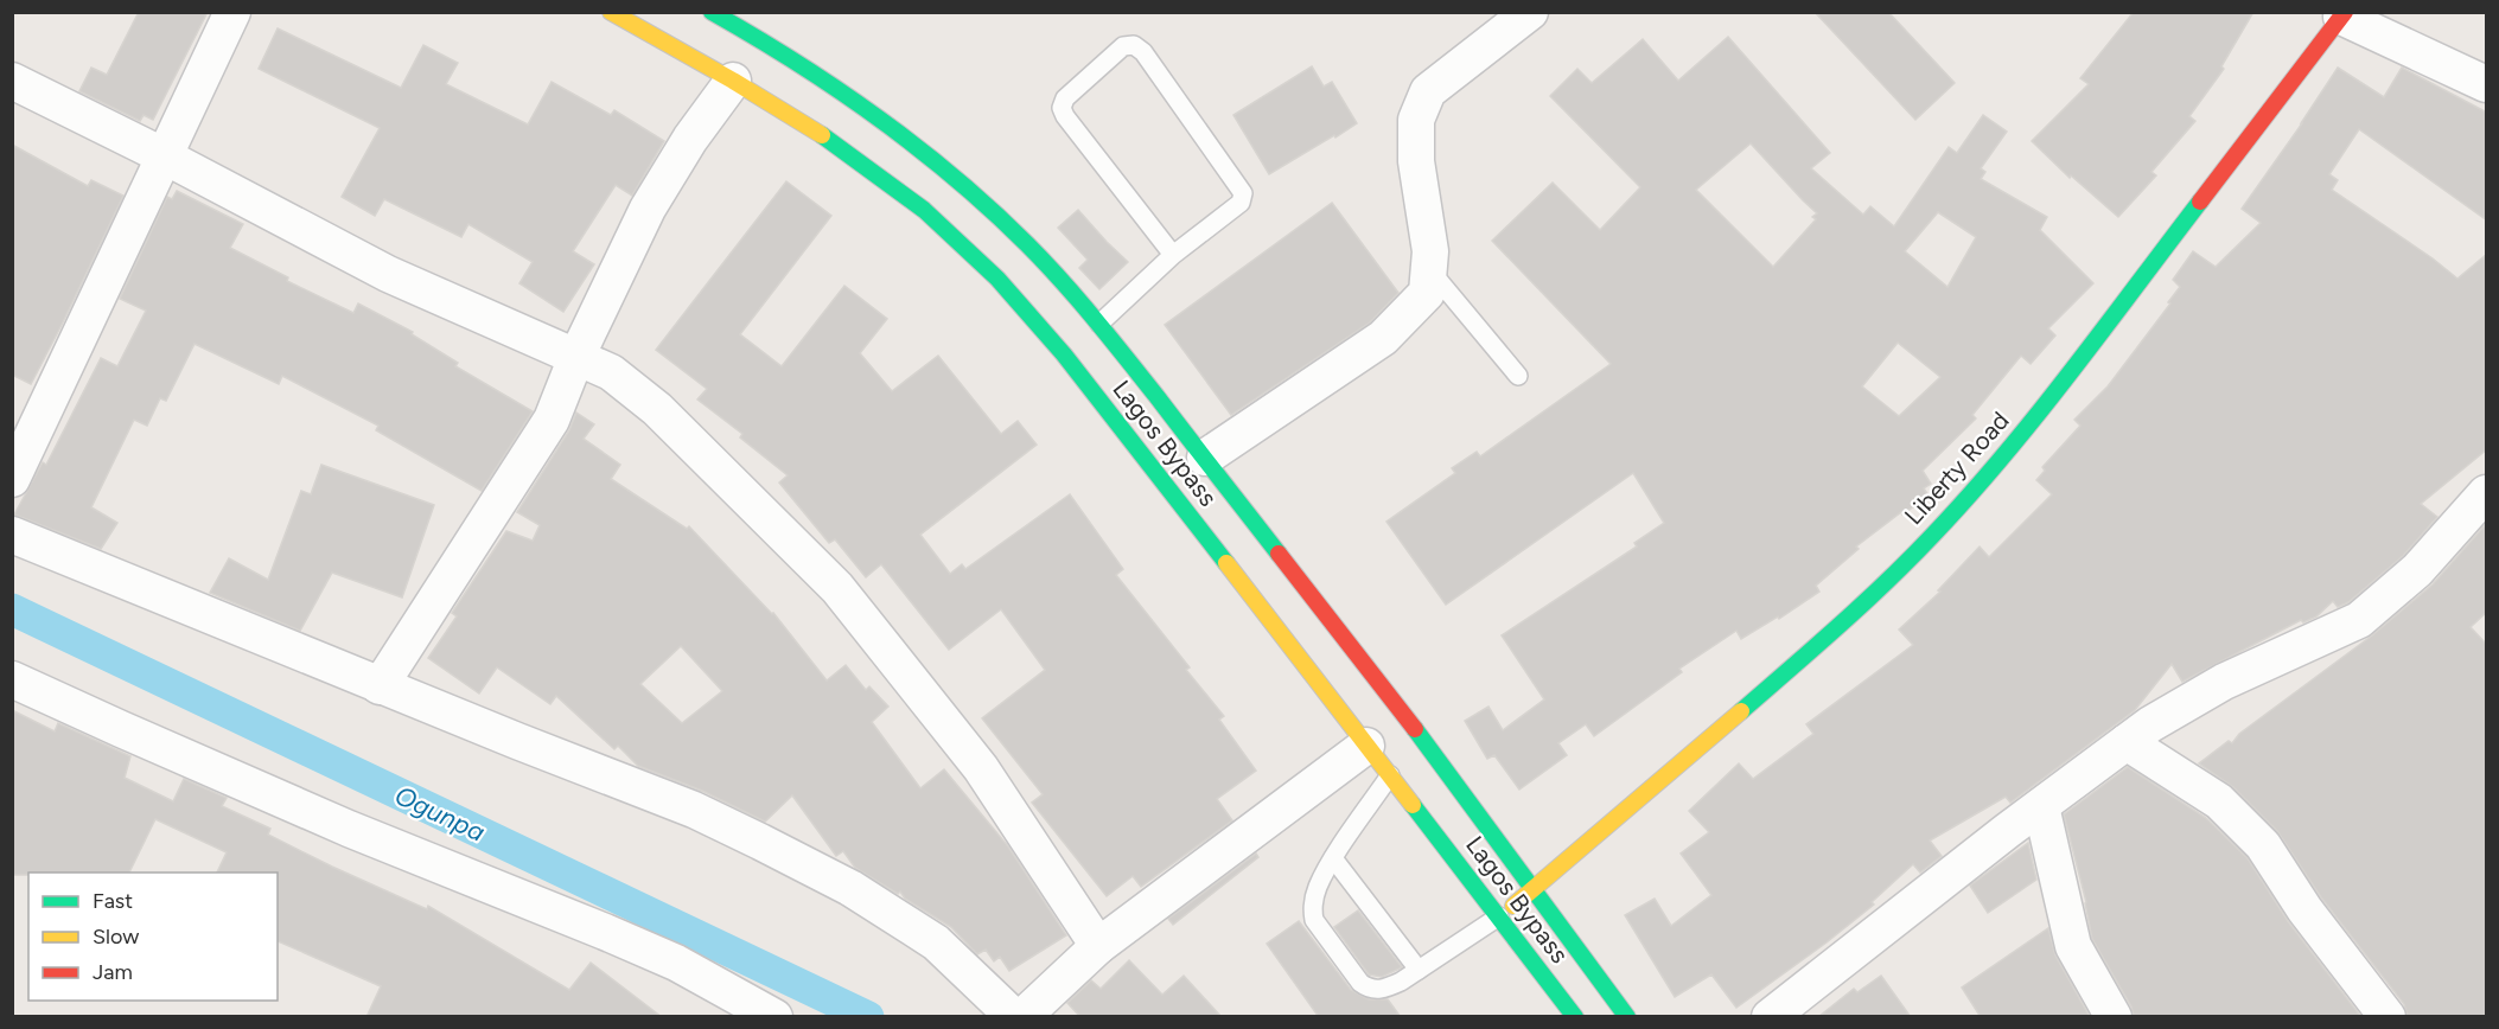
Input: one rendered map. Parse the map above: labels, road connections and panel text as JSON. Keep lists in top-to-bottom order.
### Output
{
  "streets": {
    "main road": ["Lagos Bypass", "Liberty Road"]
  },
  "crossings": [
    ["Lagos Bypass", "Liberty Road"]
  ],
  "water": ["Ogunpa"],
  "legend": ["Fast", "Slow", "Jam"]
}
